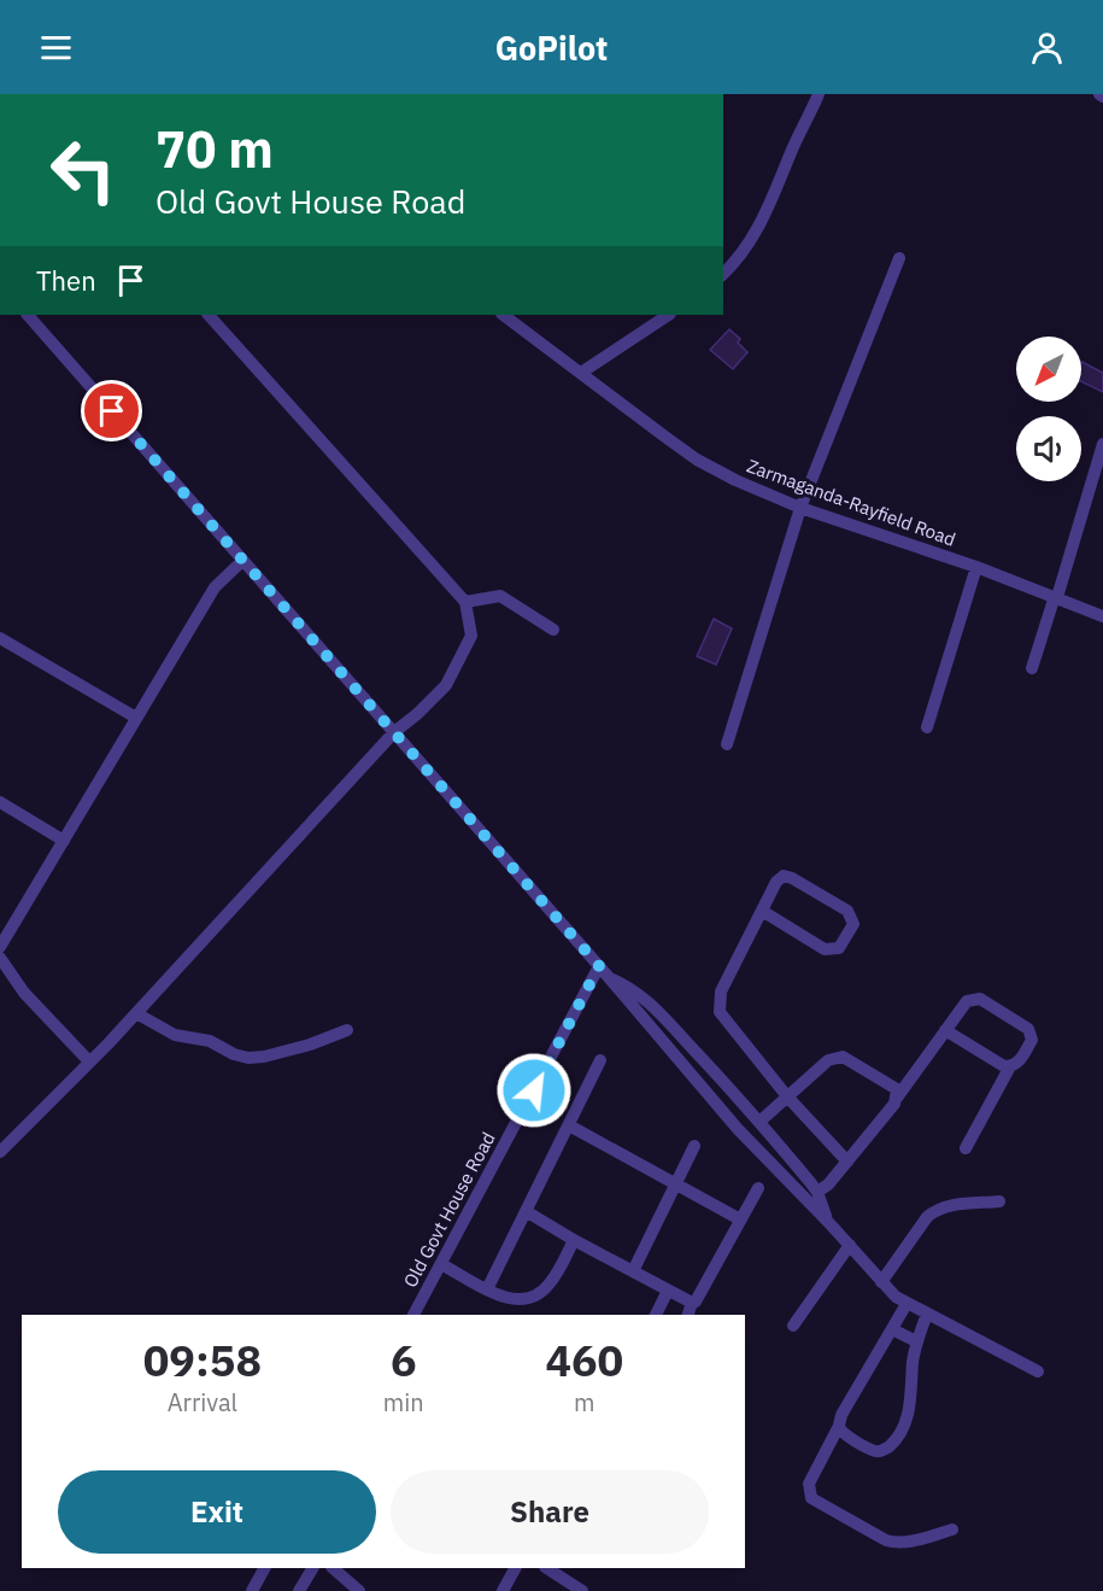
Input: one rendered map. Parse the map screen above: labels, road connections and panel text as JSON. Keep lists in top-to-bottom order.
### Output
{
  "streets": {
    "street": ["Zarmaganda-Rayfield Road", "Old Govt House Road"]
  },
  "north": "bottom left",
  "page": {
    "header": "GoPilot",
    "turn": ["70 m", "Old Govt House Road"],
    "then": "Then",
    "eta": [
      "09:58",
      "Arrival",
      "6",
      "min",
      "460",
      "m"
    ],
    "buttons": ["Exit", "Share"]
  }
}
